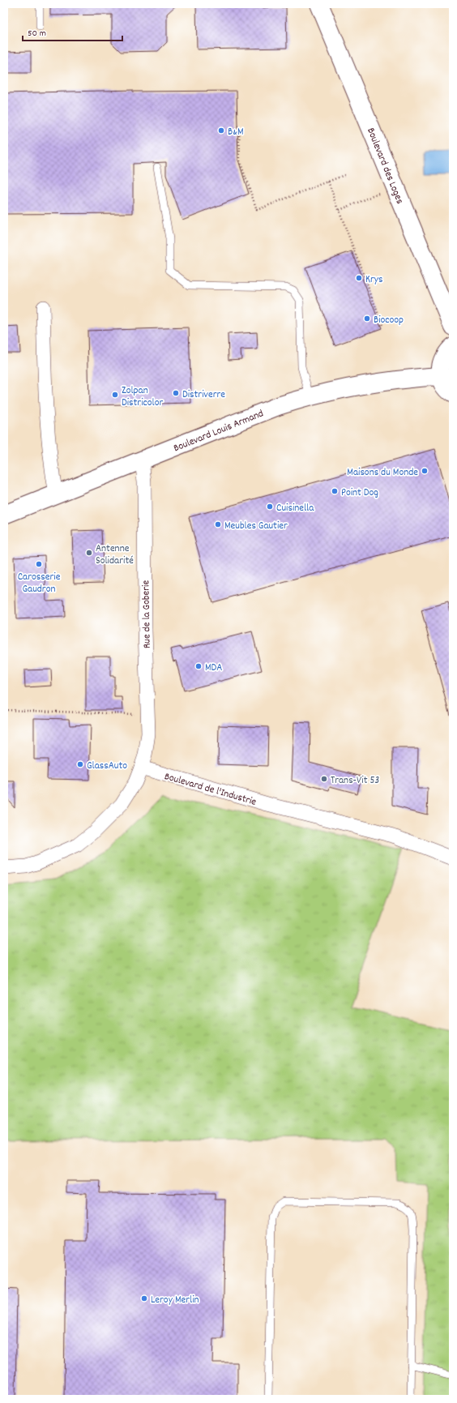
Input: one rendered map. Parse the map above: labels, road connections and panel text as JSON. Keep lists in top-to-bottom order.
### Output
{
  "streets": {
    "street": [
      "Boulevard des Loges",
      "Boulevard Louis Armand",
      "Rue de la Goberie",
      "Boulevard de l'Industrie"
    ]
  },
  "crossings": [
    ["Boulevard Louis Armand", "Rue de la Goberie"],
    ["Rue de la Goberie", "Boulevard de l'Industrie"]
  ],
  "places": [
    "B&M",
    "Krys",
    "Biocoop",
    "Distriverre",
    "Zolpan Districolor",
    "Maisons du Monde",
    "Point Dog",
    "Cuisinella",
    "Meubles Gautier",
    "Antenne Solidarité",
    "Carosserie Gaudron",
    "MDA",
    "GlassAuto",
    "Trans-Vit 53",
    "Leroy Merlin"
  ],
  "scale_bar": "50 m"
}
